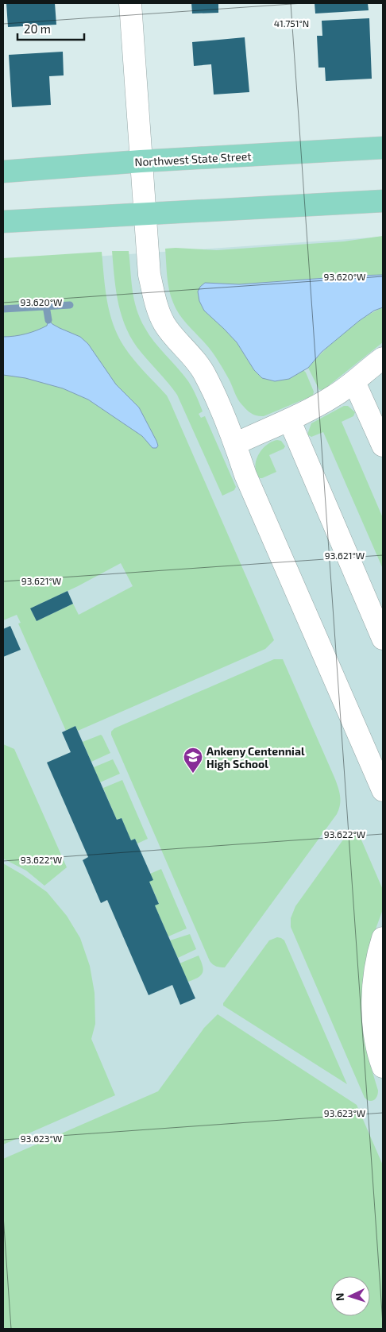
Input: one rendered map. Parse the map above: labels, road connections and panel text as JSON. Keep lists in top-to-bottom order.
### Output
{
  "streets": {
    "main road": ["Northwest State Street"]
  },
  "places": {
    "school or university": ["Ankeny Centennial High School"]
  },
  "scale_bar": "20 m",
  "north": "left",
  "coordinates": [
    "41.751°N",
    "93.620°W",
    "93.621°W",
    "93.622°W",
    "93.623°W"
  ]
}
